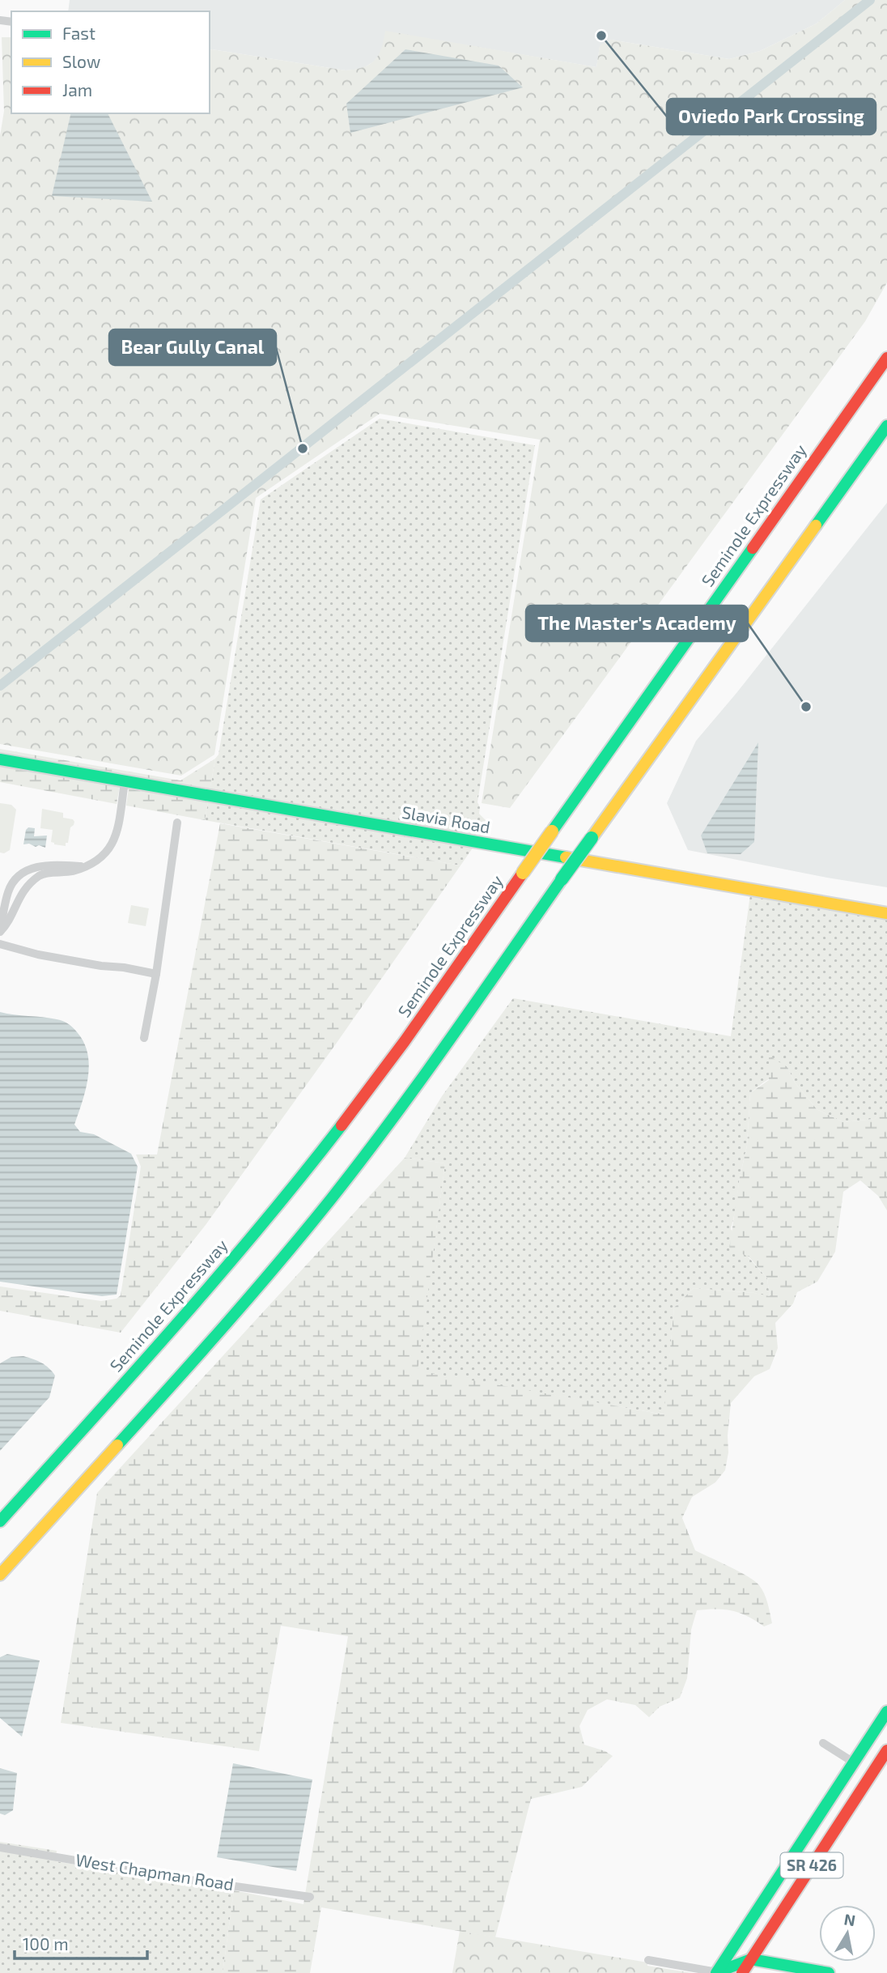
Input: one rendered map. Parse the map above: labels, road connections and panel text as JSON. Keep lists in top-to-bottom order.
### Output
{
  "streets": {
    "main road": ["Seminole Expressway", "Slavia Road", "SR 426"],
    "street": ["West Chapman Road"]
  },
  "places": ["Oviedo Park Crossing", "Bear Gully Canal", "The Master's Academy"],
  "legend": ["Fast", "Slow", "Jam"],
  "scale_bar": "100 m",
  "north": "top"
}
